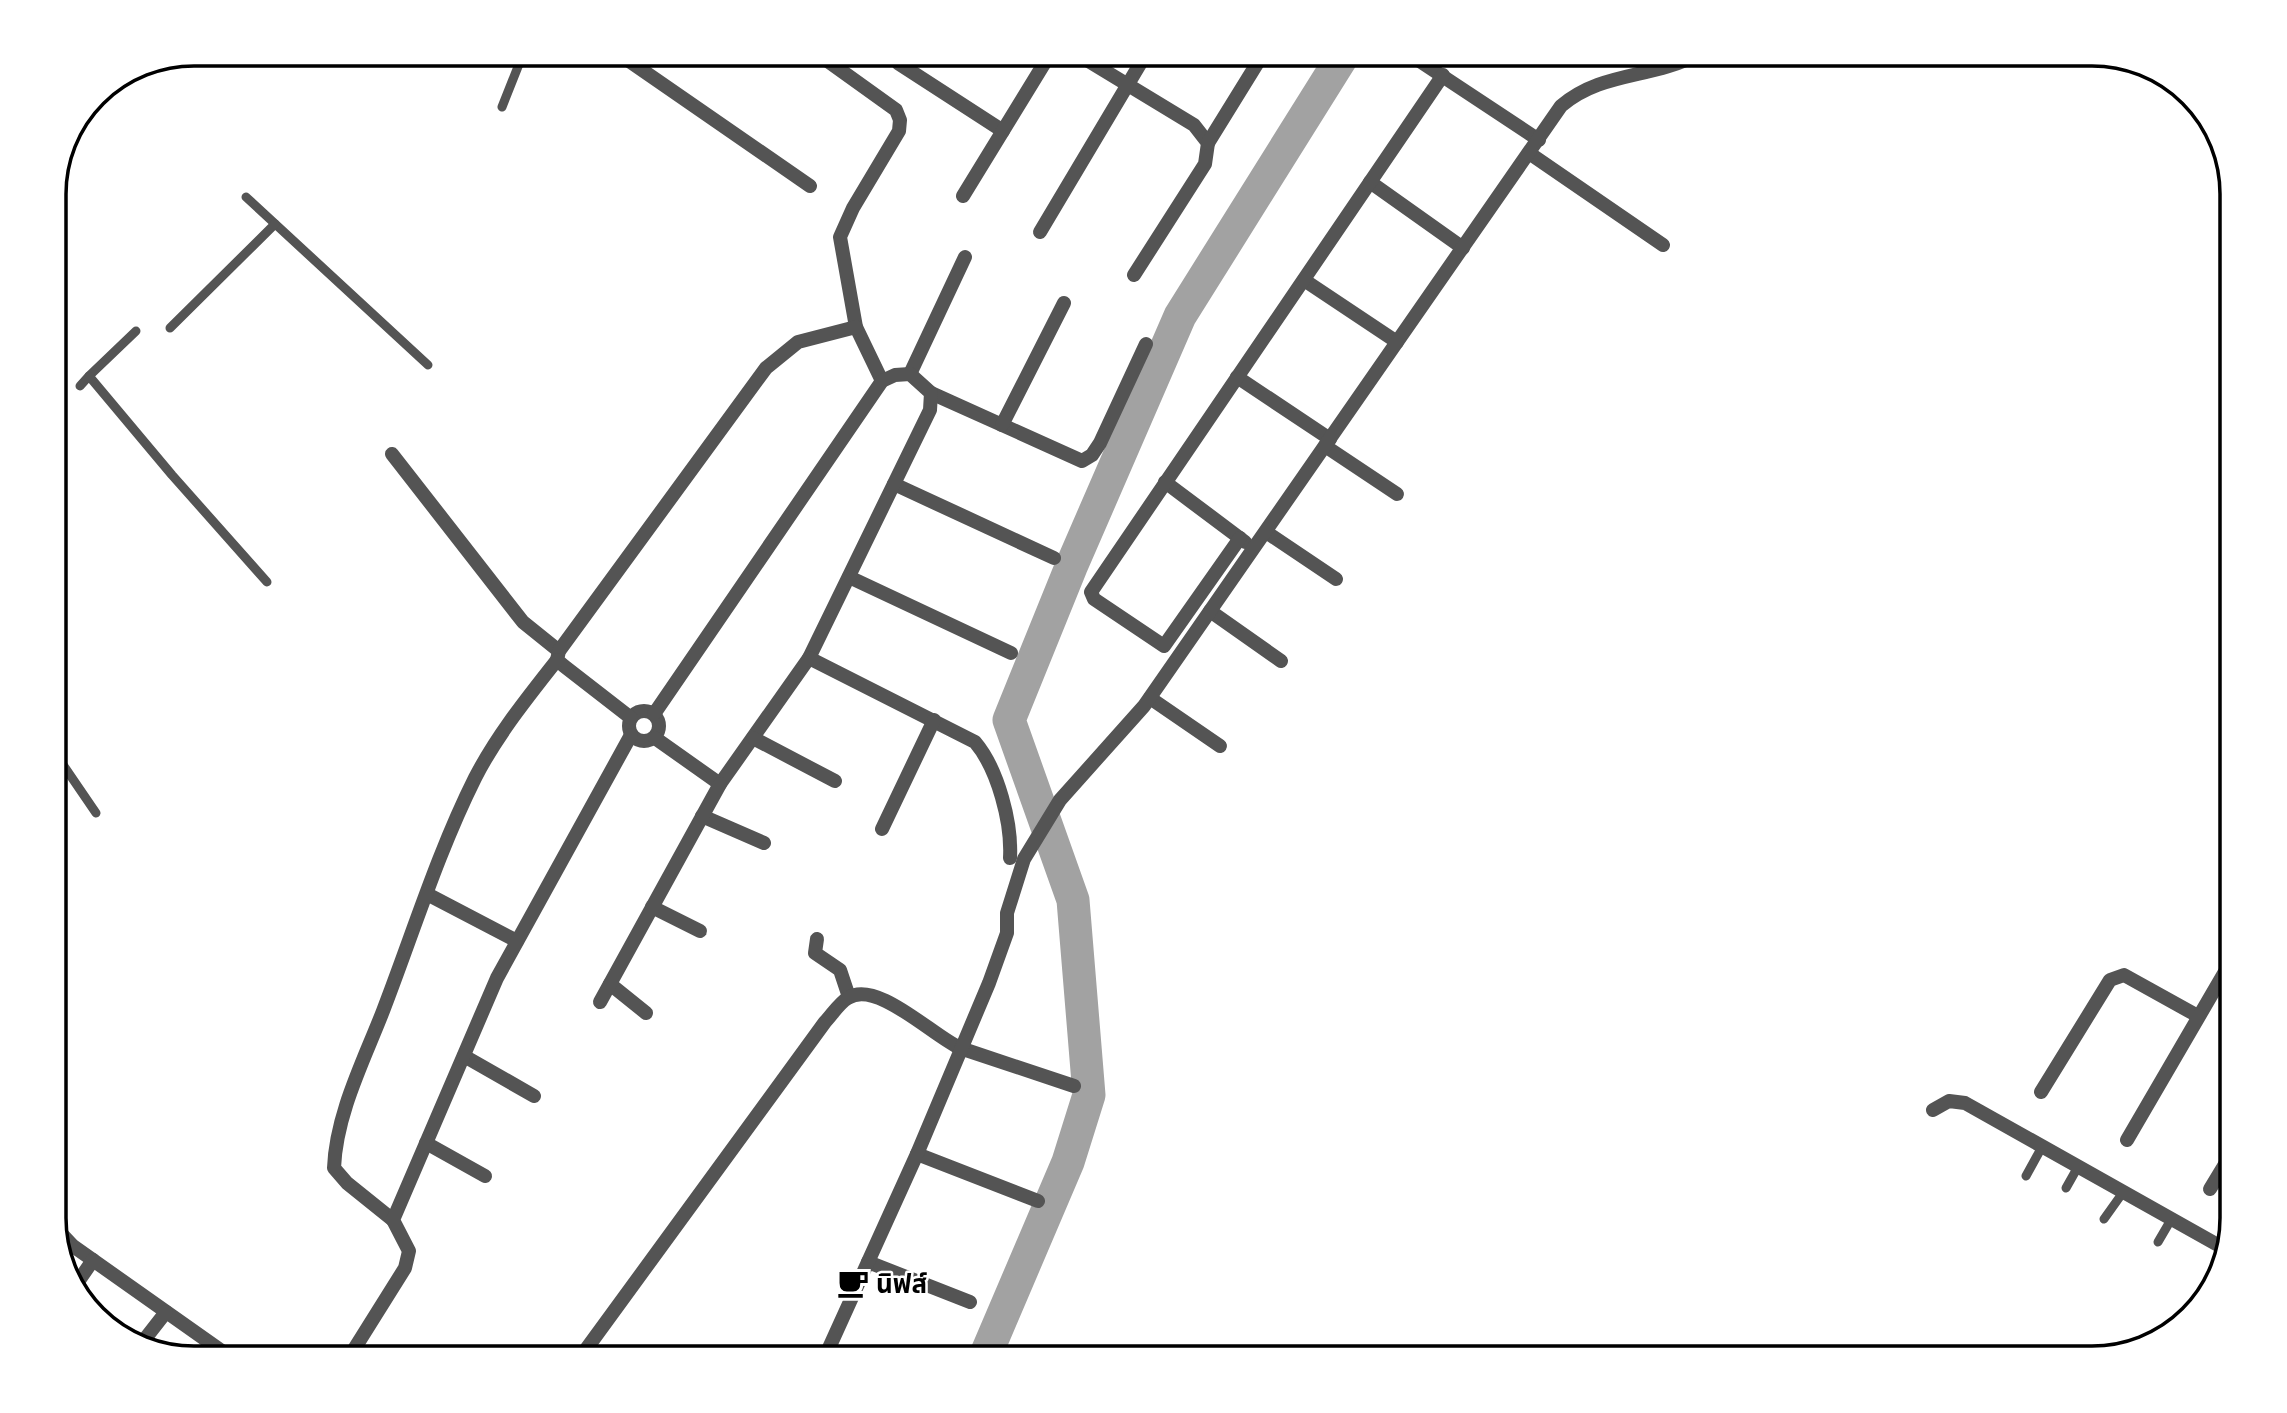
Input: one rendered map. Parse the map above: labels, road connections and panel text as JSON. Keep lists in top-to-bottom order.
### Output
{
  "places": {
    "cafe": ["นิฟส์"]
  }
}
